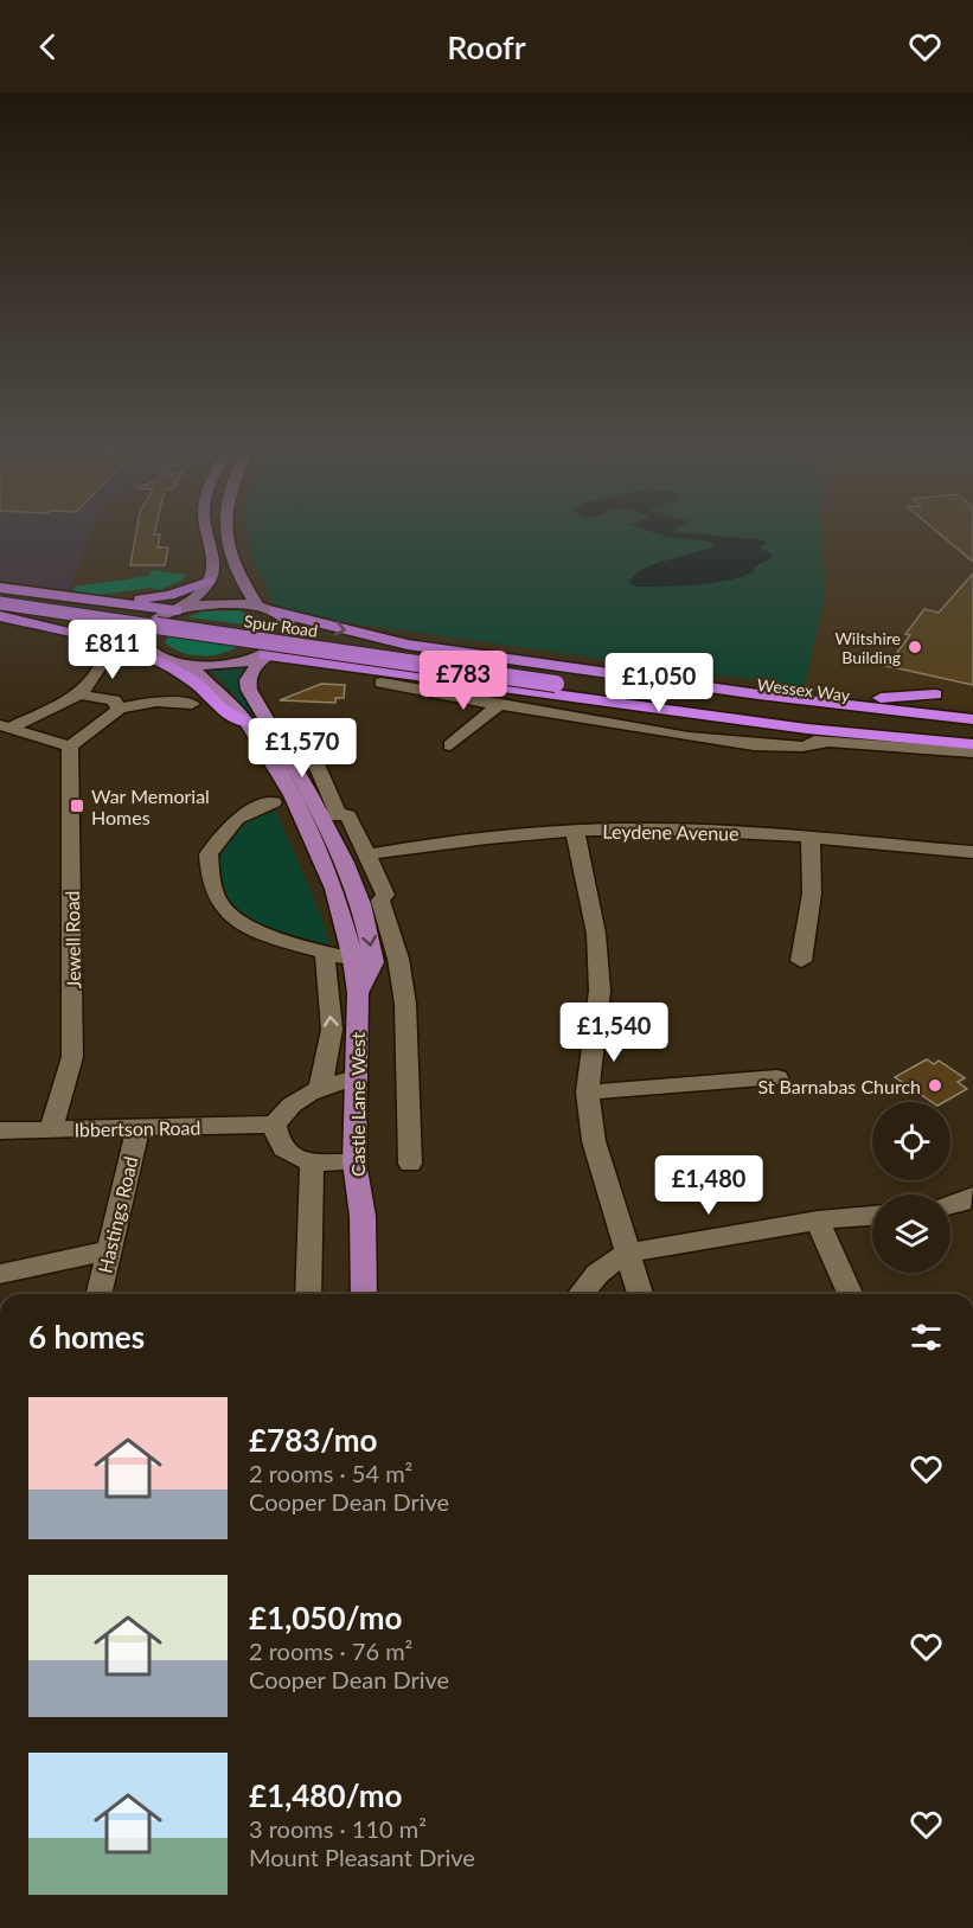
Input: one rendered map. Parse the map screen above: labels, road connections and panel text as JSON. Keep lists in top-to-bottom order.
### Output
{
  "streets": {
    "highway": ["Spur Road", "Wessex Way"],
    "main road": ["Castle Lane West"],
    "street": [
      "Leydene Avenue",
      "Jewell Road",
      "Ibbertson Road",
      "Hastings Road"
    ]
  },
  "crossings": [
    ["Spur Road", "Wessex Way"],
    ["Leydene Avenue", "Castle Lane West"],
    ["Jewell Road", "Ibbertson Road"],
    ["Ibbertson Road", "Hastings Road"]
  ],
  "places": {
    "other": ["Wiltshire Building", "St Barnabas Church"],
    "transit": ["War Memorial Homes"]
  },
  "page": {
    "header": "Roofr",
    "price": [
      "£811",
      "£783",
      "£1,050",
      "£1,570",
      "£1,540",
      "£1,480"
    ],
    "heading": "6 homes",
    "list": [
      {
        "name": "£783/mo",
        "note": "2 rooms · 54 m² · Cooper Dean Drive"
      },
      {
        "name": "£1,050/mo",
        "note": "2 rooms · 76 m² · Cooper Dean Drive"
      },
      {
        "name": "£1,480/mo",
        "note": "3 rooms · 110 m² · Mount Pleasant Drive"
      }
    ]
  }
}
